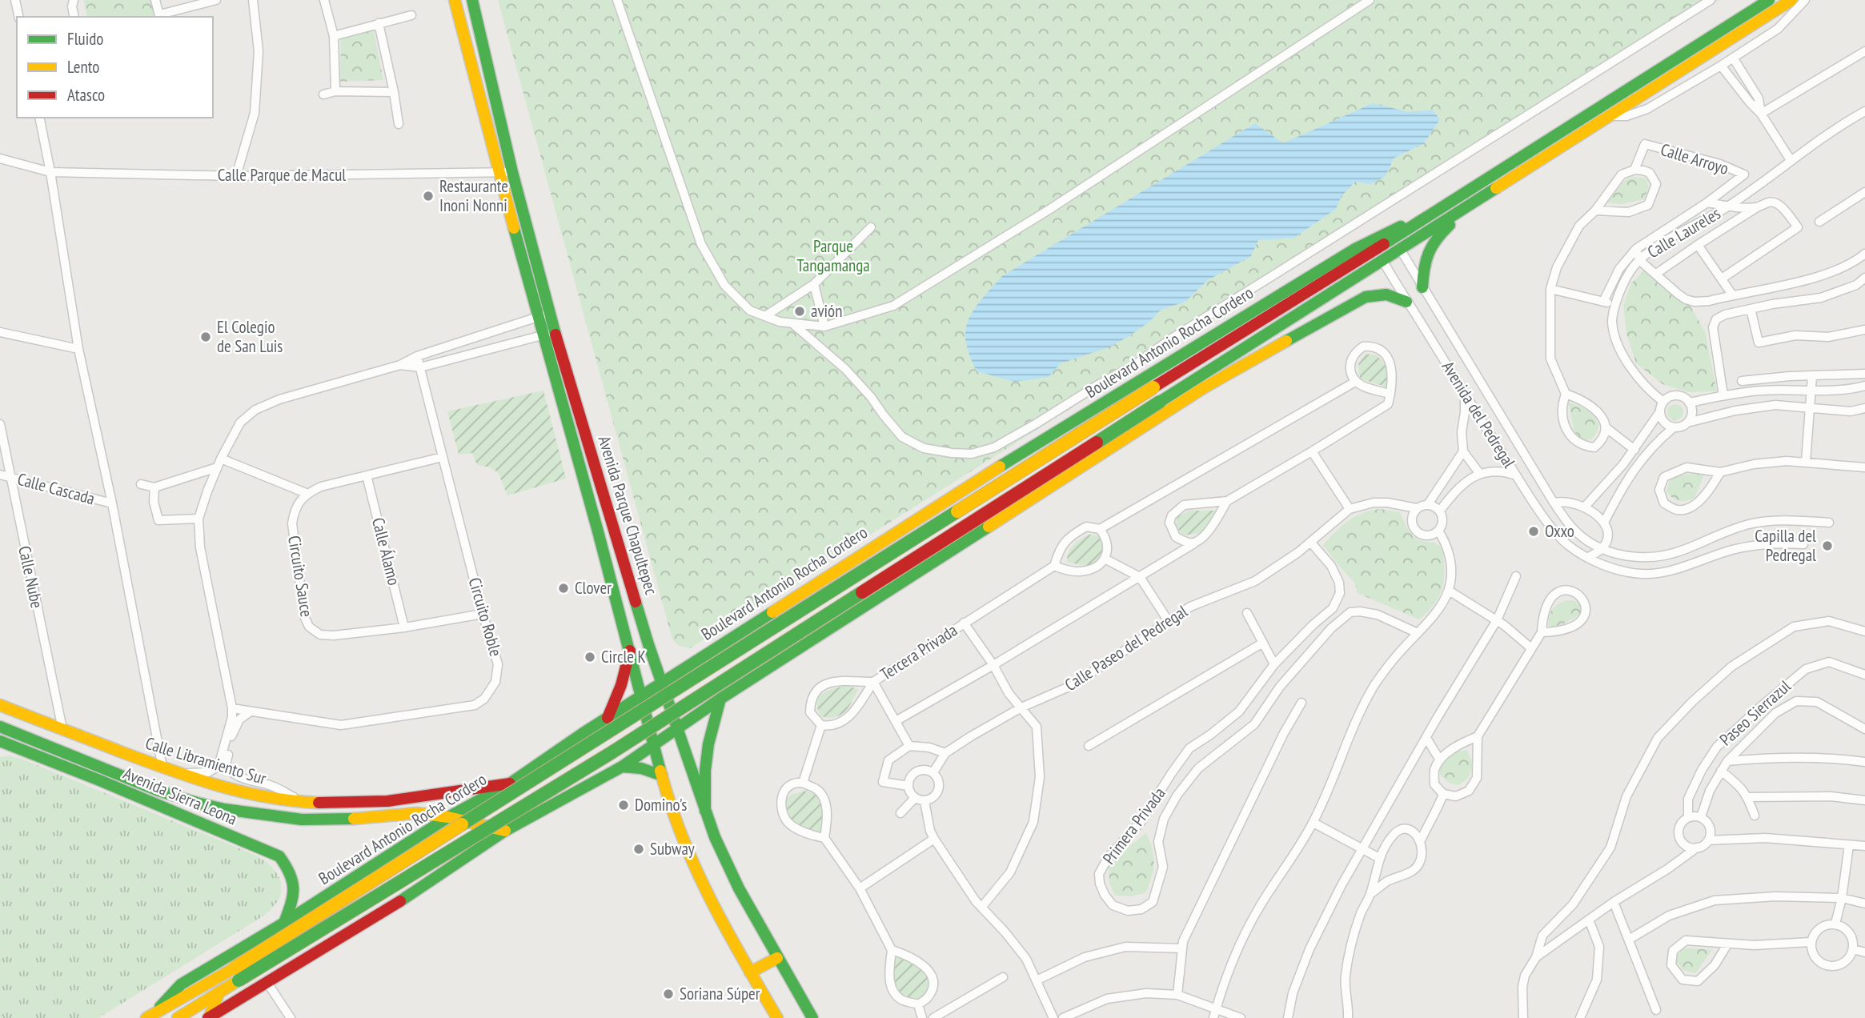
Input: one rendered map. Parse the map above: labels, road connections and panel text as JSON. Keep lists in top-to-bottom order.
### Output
{
  "streets": {
    "main road": [
      "Boulevard Antonio Rocha Cordero",
      "Avenida Parque Chapultepec",
      "Calle Libramiento Sur",
      "Avenida Sierra Leona"
    ],
    "street": [
      "Calle Arroyo",
      "Calle Parque de Macul",
      "Calle Laureles",
      "Avenida del Pedregal",
      "Calle Cascada",
      "Calle Álamo",
      "Circuito Sauce",
      "Calle Nube",
      "Circuito Roble",
      "Calle Paseo del Pedregal",
      "Tercera Privada",
      "Paseo Sierrazul",
      "Primera Privada"
    ]
  },
  "crossings": [
    ["Calle Parque de Macul", "Avenida Parque Chapultepec"],
    ["Boulevard Antonio Rocha Cordero", "Avenida Parque Chapultepec"],
    ["Boulevard Antonio Rocha Cordero", "Calle Libramiento Sur"],
    ["Boulevard Antonio Rocha Cordero", "Avenida Sierra Leona"],
    ["Calle Cascada", "Calle Nube"],
    ["Calle Álamo", "Circuito Sauce"],
    ["Circuito Sauce", "Circuito Roble"],
    ["Calle Nube", "Calle Libramiento Sur"],
    ["Calle Paseo del Pedregal", "Tercera Privada"],
    ["Calle Paseo del Pedregal", "Primera Privada"]
  ],
  "parks": ["Parque Tangamanga"],
  "places": [
    "Restaurante Inoni Nonni",
    "avión",
    "El Colegio de San Luis",
    "Oxxo",
    "Capilla del Pedregal",
    "Clover",
    "Circle K",
    "Domino's",
    "Subway",
    "Soriana Súper"
  ],
  "legend": ["Fluido", "Lento", "Atasco"]
}
